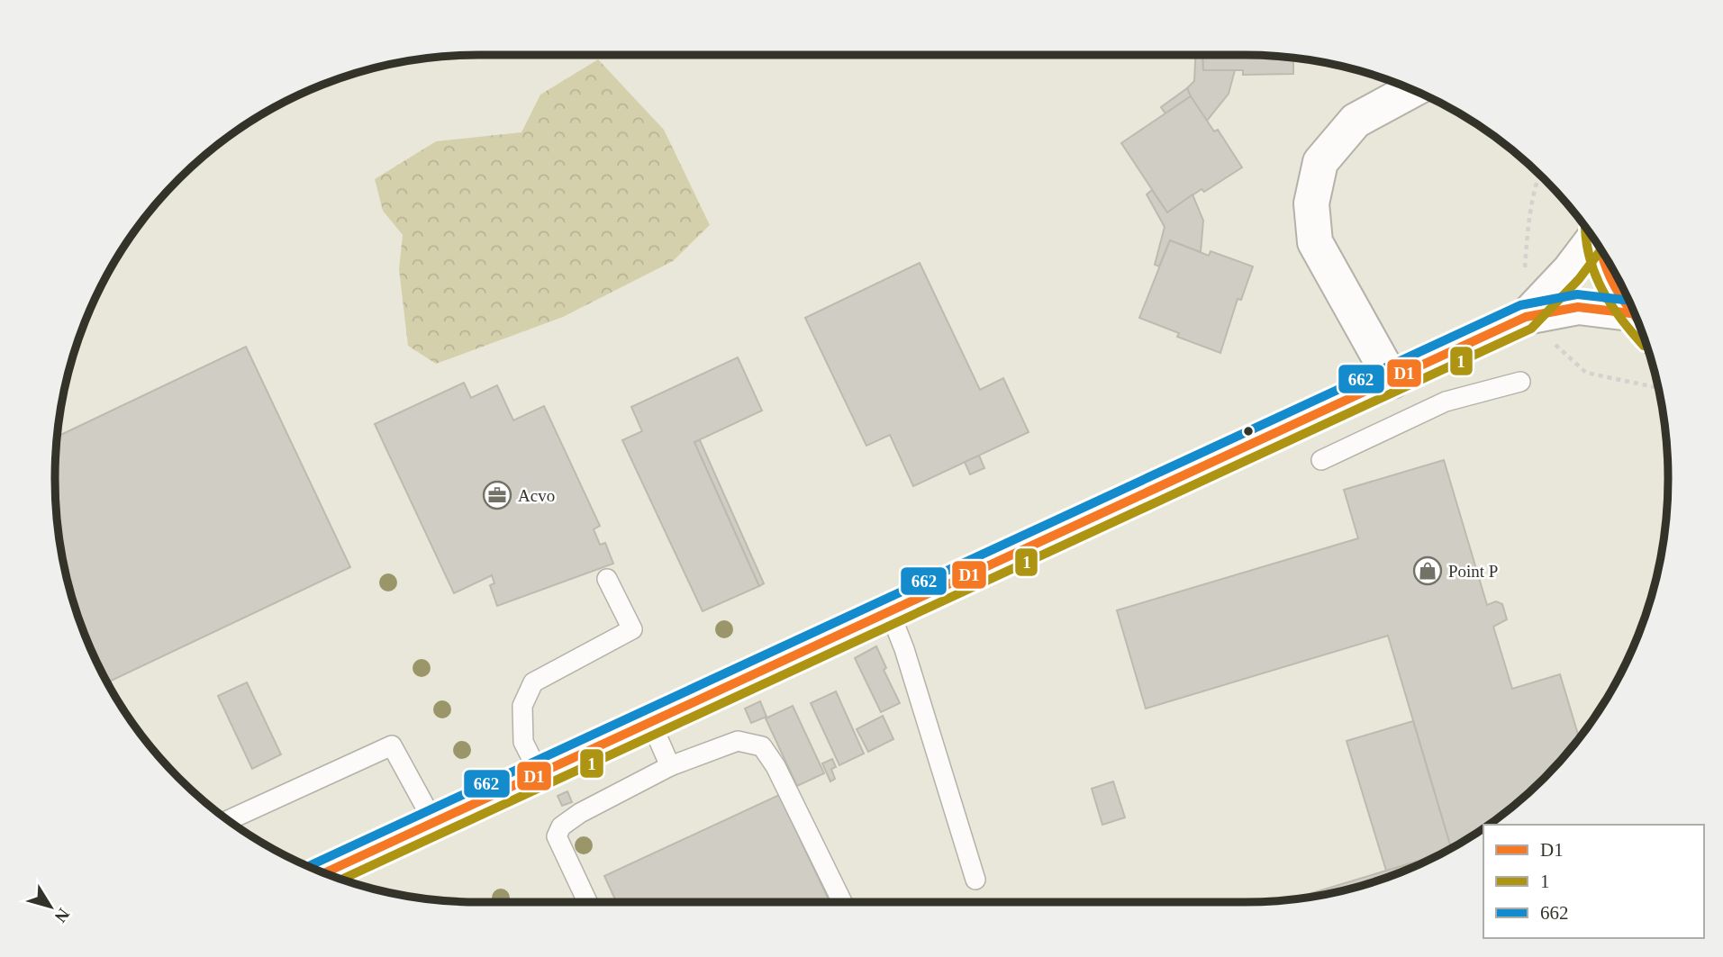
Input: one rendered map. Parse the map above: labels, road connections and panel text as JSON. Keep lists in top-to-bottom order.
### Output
{
  "places": {
    "office": ["Acvo"],
    "shop": ["Point P"]
  },
  "lines": ["transit line 1", "transit line D1", "transit line 662"],
  "legend": ["D1", "1", "662"],
  "north": "bottom right"
}
